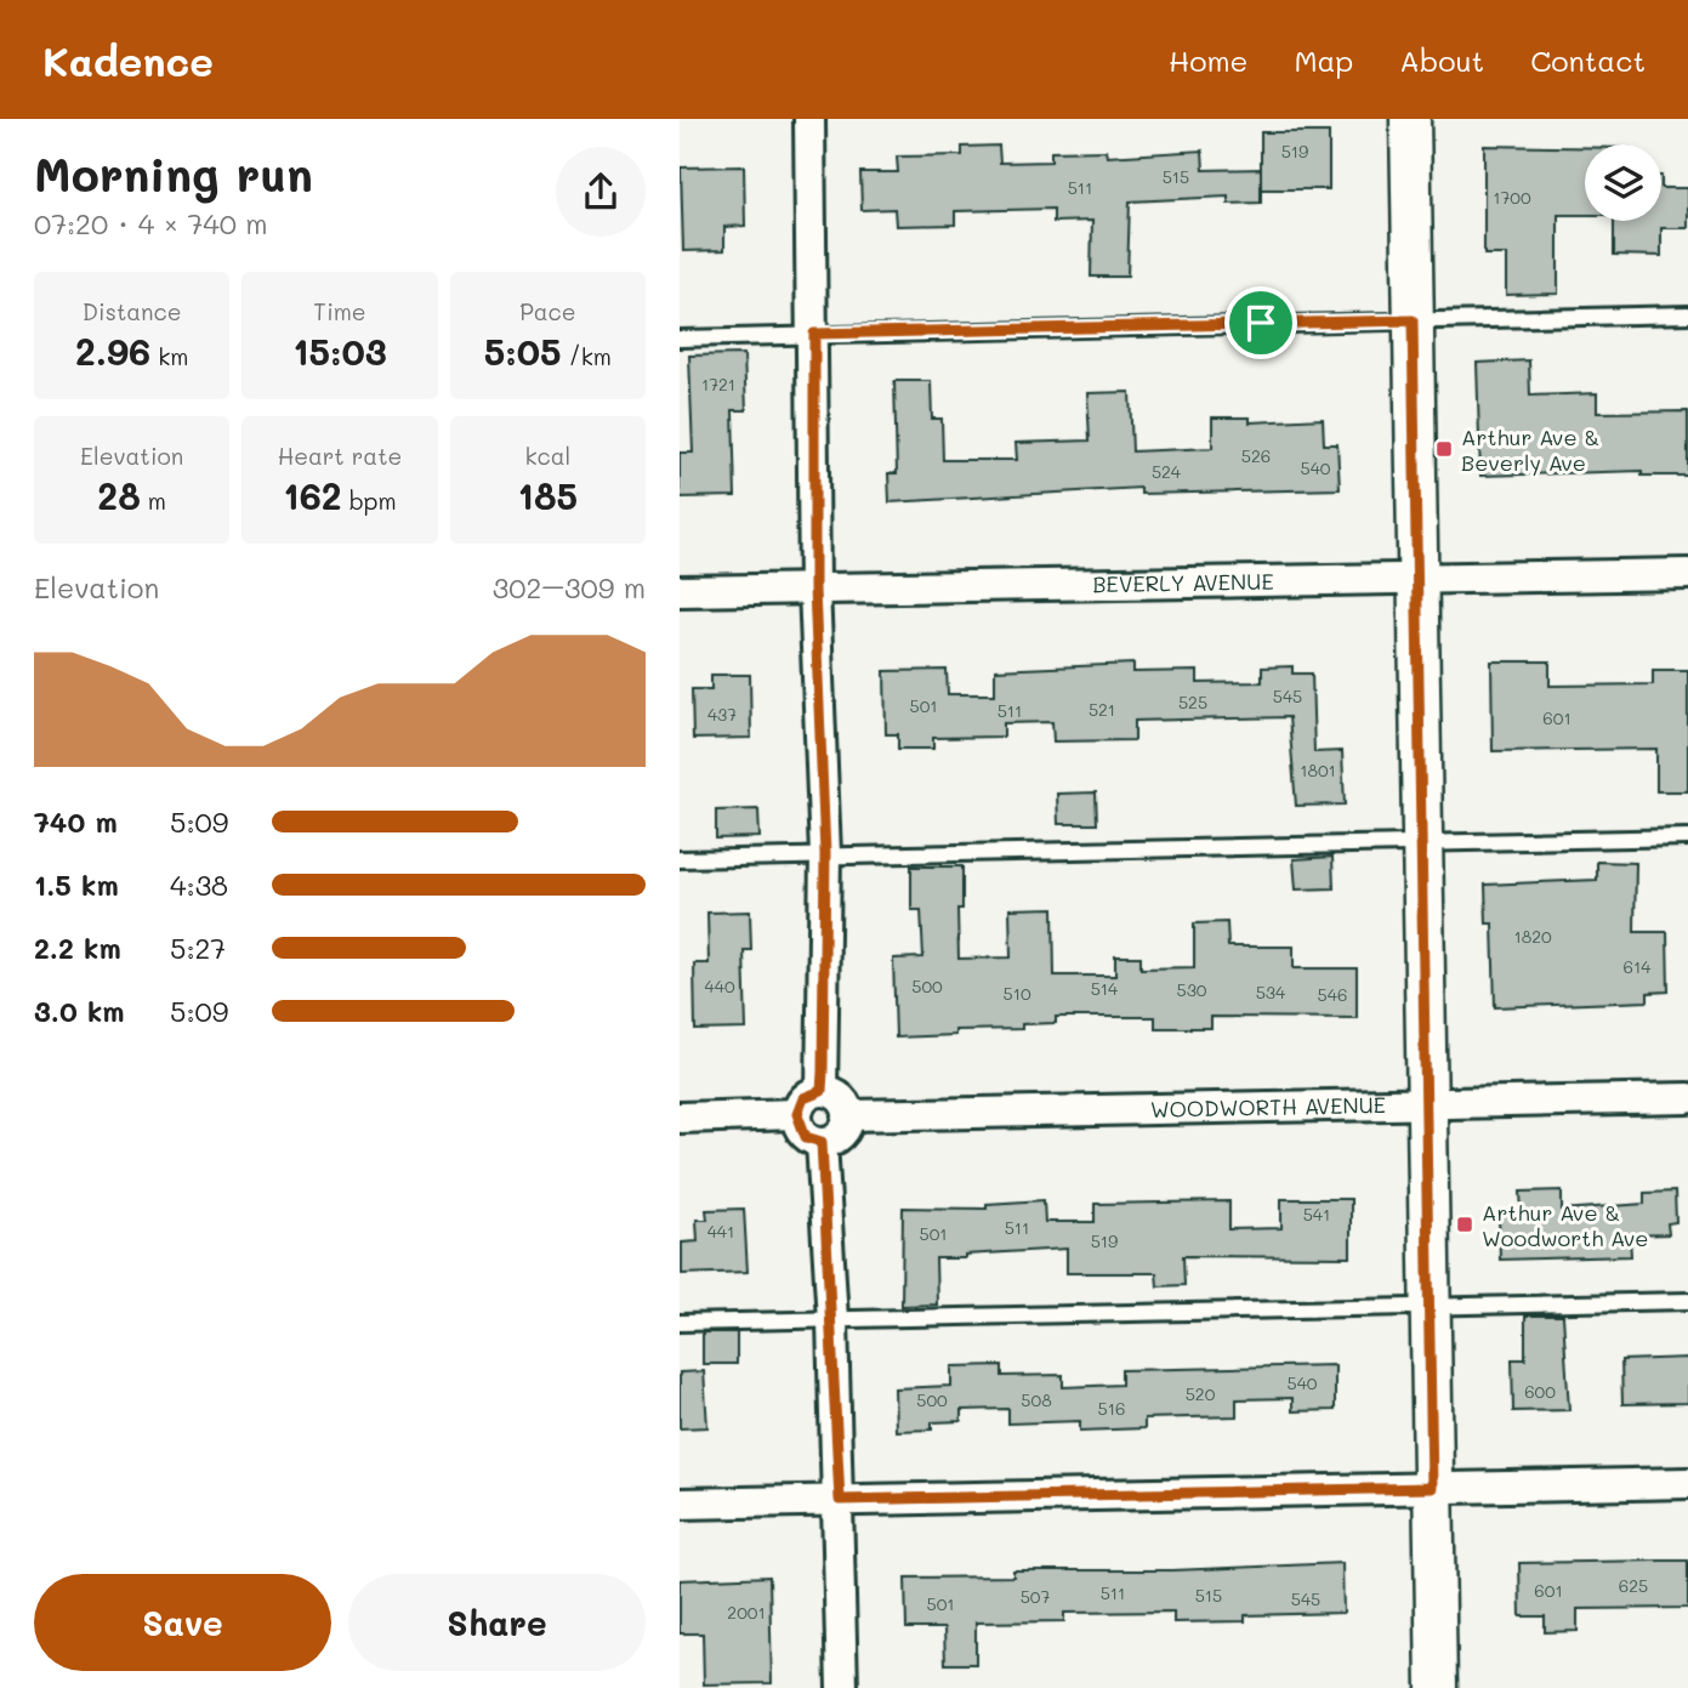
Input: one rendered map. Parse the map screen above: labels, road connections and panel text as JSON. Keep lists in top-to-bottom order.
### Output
{
  "streets": {
    "street": ["BEVERLY AVENUE", "WOODWORTH AVENUE"]
  },
  "places": {
    "transit": ["Arthur Ave & Beverly Ave", "Arthur Ave & Woodworth Ave"]
  },
  "house_numbers": [
    "519",
    "515",
    "511",
    "1700",
    "1721",
    "526",
    "540",
    "524",
    "545",
    "525",
    "501",
    "521",
    "511",
    "437",
    "601",
    "1801",
    "1820",
    "614",
    "440",
    "500",
    "514",
    "530",
    "534",
    "510",
    "546",
    "541",
    "511",
    "441",
    "501",
    "519",
    "540",
    "600",
    "520",
    "500",
    "508",
    "516",
    "625",
    "601",
    "511",
    "515",
    "507",
    "545",
    "501",
    "2001"
  ],
  "page": {
    "header": "Kadence",
    "nav": [
      "Home",
      "Map",
      "About",
      "Contact"
    ],
    "heading": ["Morning run", "07:20 · 4 × 740 m"],
    "stats": [
      ["Distance", "2.96 km"],
      ["Time", "15:03"],
      ["Pace", "5:05 /km"],
      ["Elevation", "28 m"],
      ["Heart rate", "162 bpm"],
      ["kcal", "185"]
    ],
    "chart": ["Elevation", "302–309 m"],
    "list": [
      {
        "name": "740 m",
        "note": "5:09"
      },
      {
        "name": "1.5 km",
        "note": "4:38"
      },
      {
        "name": "2.2 km",
        "note": "5:27"
      },
      {
        "name": "3.0 km",
        "note": "5:09"
      }
    ],
    "buttons": ["Save", "Share"]
  }
}
